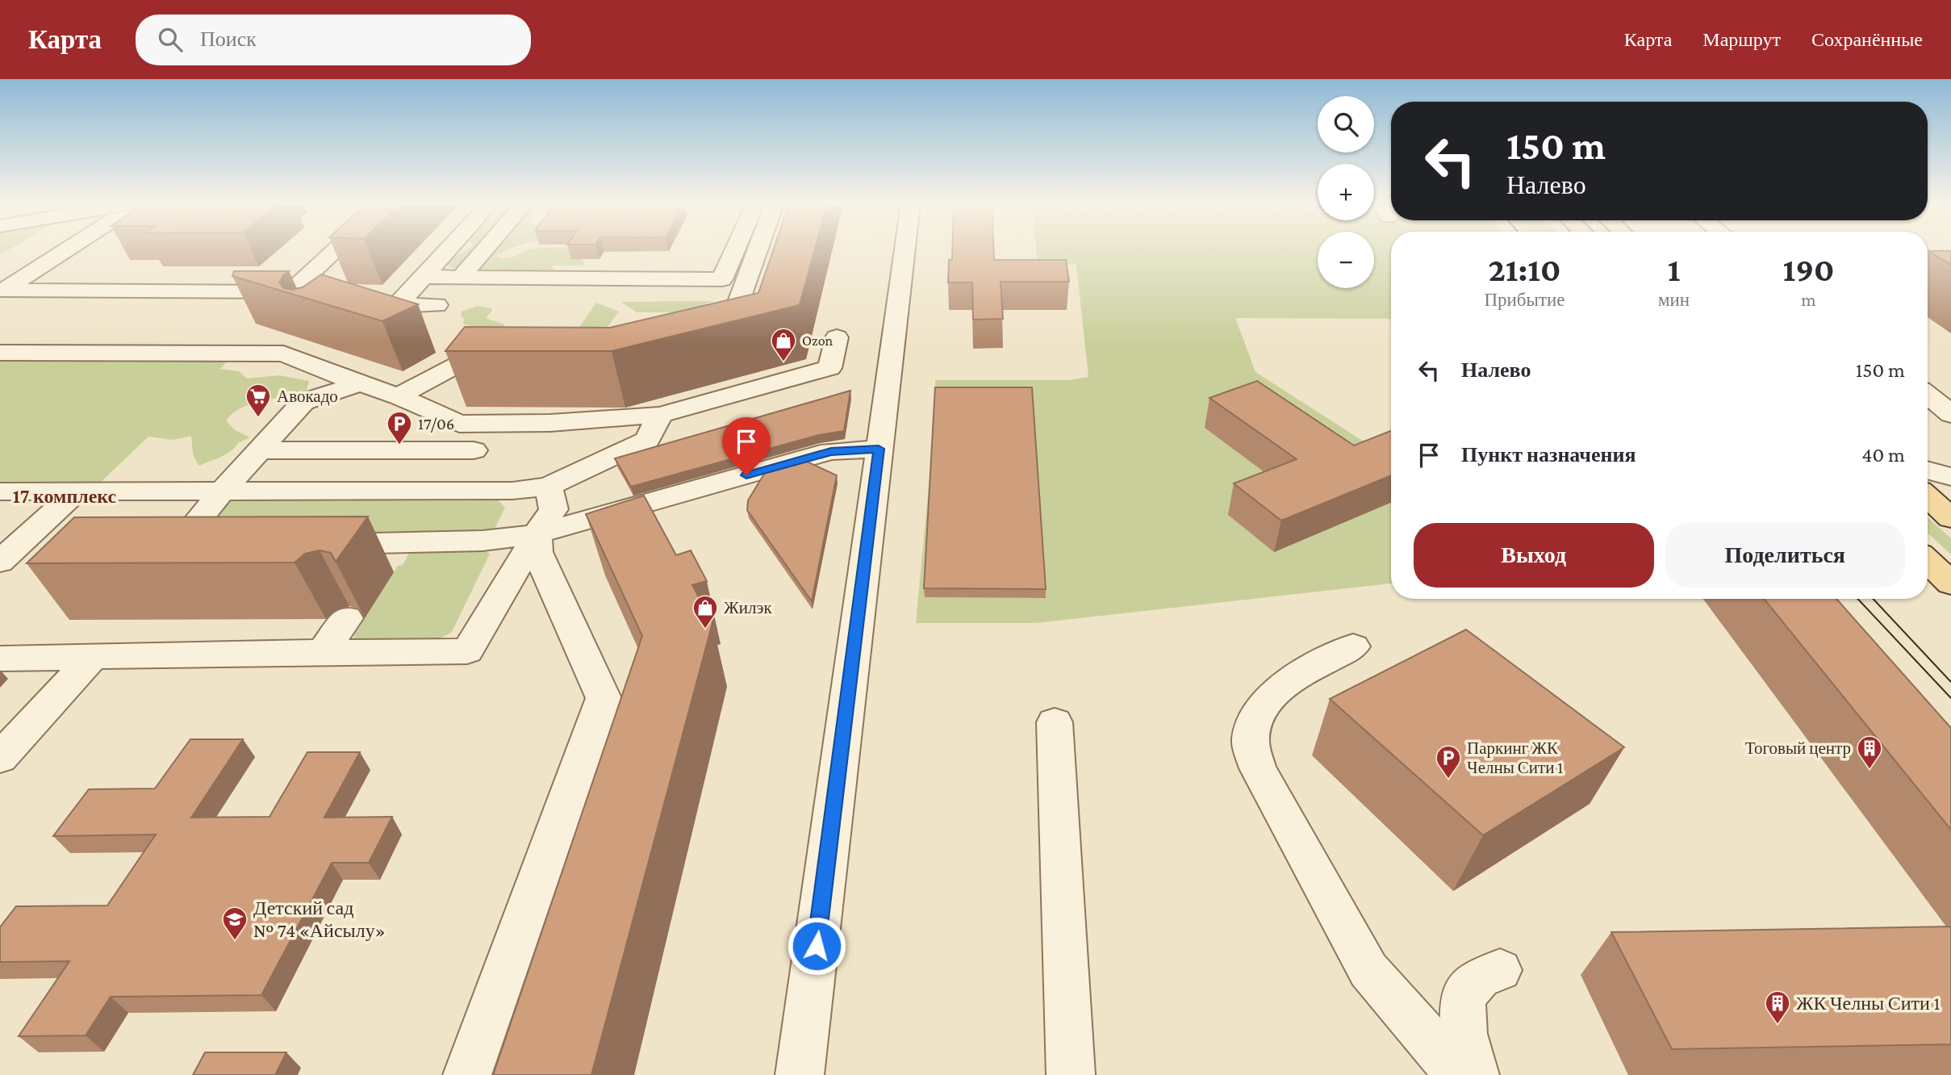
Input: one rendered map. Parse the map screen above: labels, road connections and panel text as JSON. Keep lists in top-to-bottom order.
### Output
{
  "districts": ["17 комплекс"],
  "places": {
    "shop": ["Ozon", "Жилэк"],
    "supermarket": ["Авокадо"],
    "parking": ["17/06", "Паркинг ЖК Челны Сити 1"],
    "building": ["Тоговый центр", "ЖК Челны Сити 1"],
    "school or university": ["Детский сад № 74 «Айсылу»"]
  },
  "page": {
    "header": "Карта",
    "search": "Поиск",
    "nav": ["Карта", "Маршрут", "Сохранённые"],
    "map_buttons": ["+", "−"],
    "turn": ["150 m", "Налево"],
    "eta": [
      "21:10",
      "Прибытие",
      "1",
      "мин",
      "190",
      "m"
    ],
    "list": [
      {
        "name": "Налево",
        "value": "150 m"
      },
      {
        "name": "Пункт назначения",
        "value": "40 m"
      }
    ],
    "buttons": ["Выход", "Поделиться"]
  }
}
